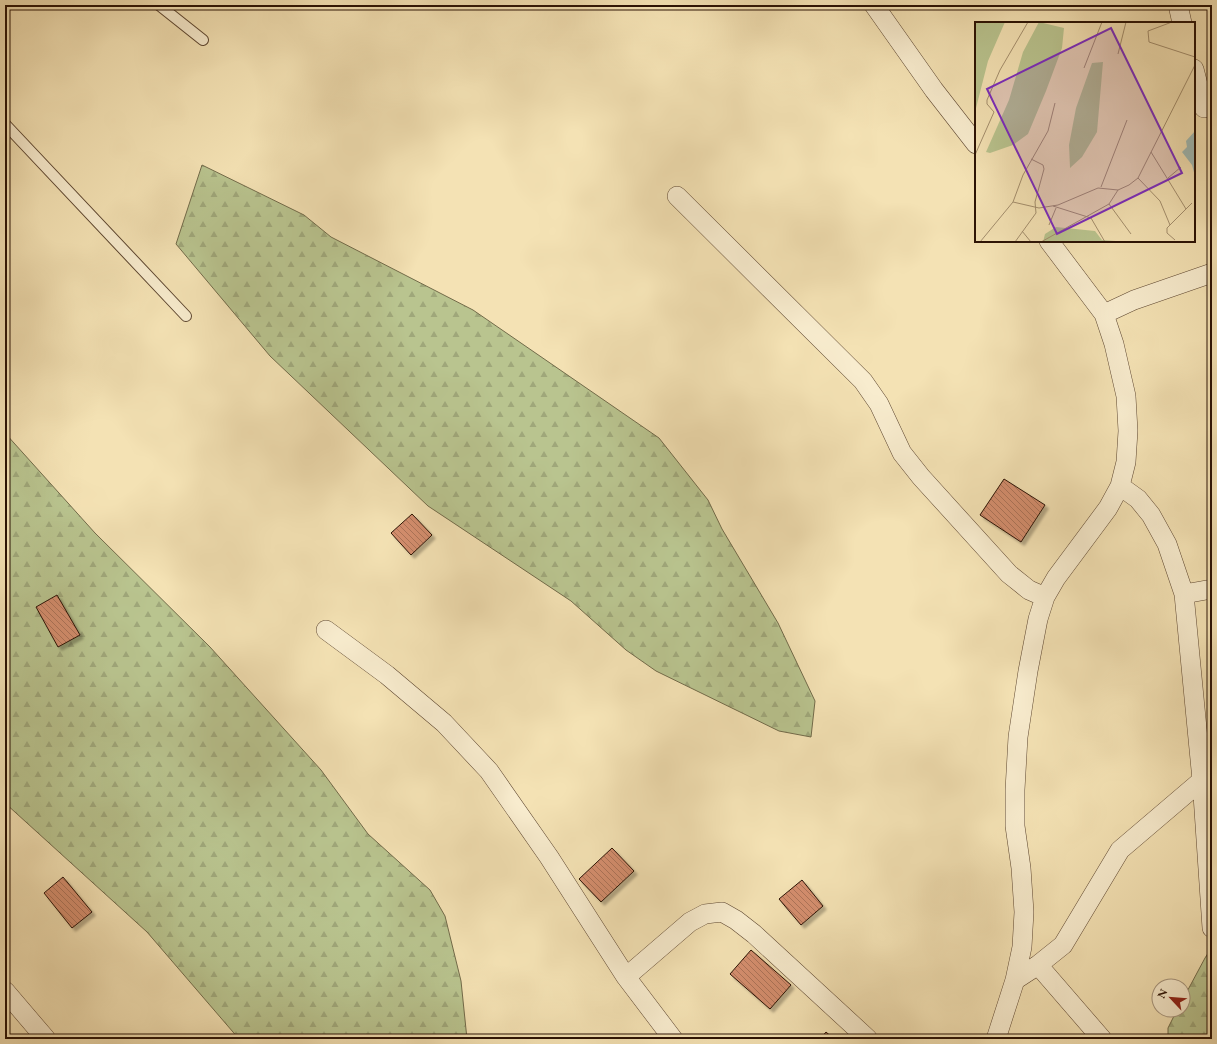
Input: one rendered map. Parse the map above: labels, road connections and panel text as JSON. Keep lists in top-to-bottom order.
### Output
{
  "north": "top left"
}
